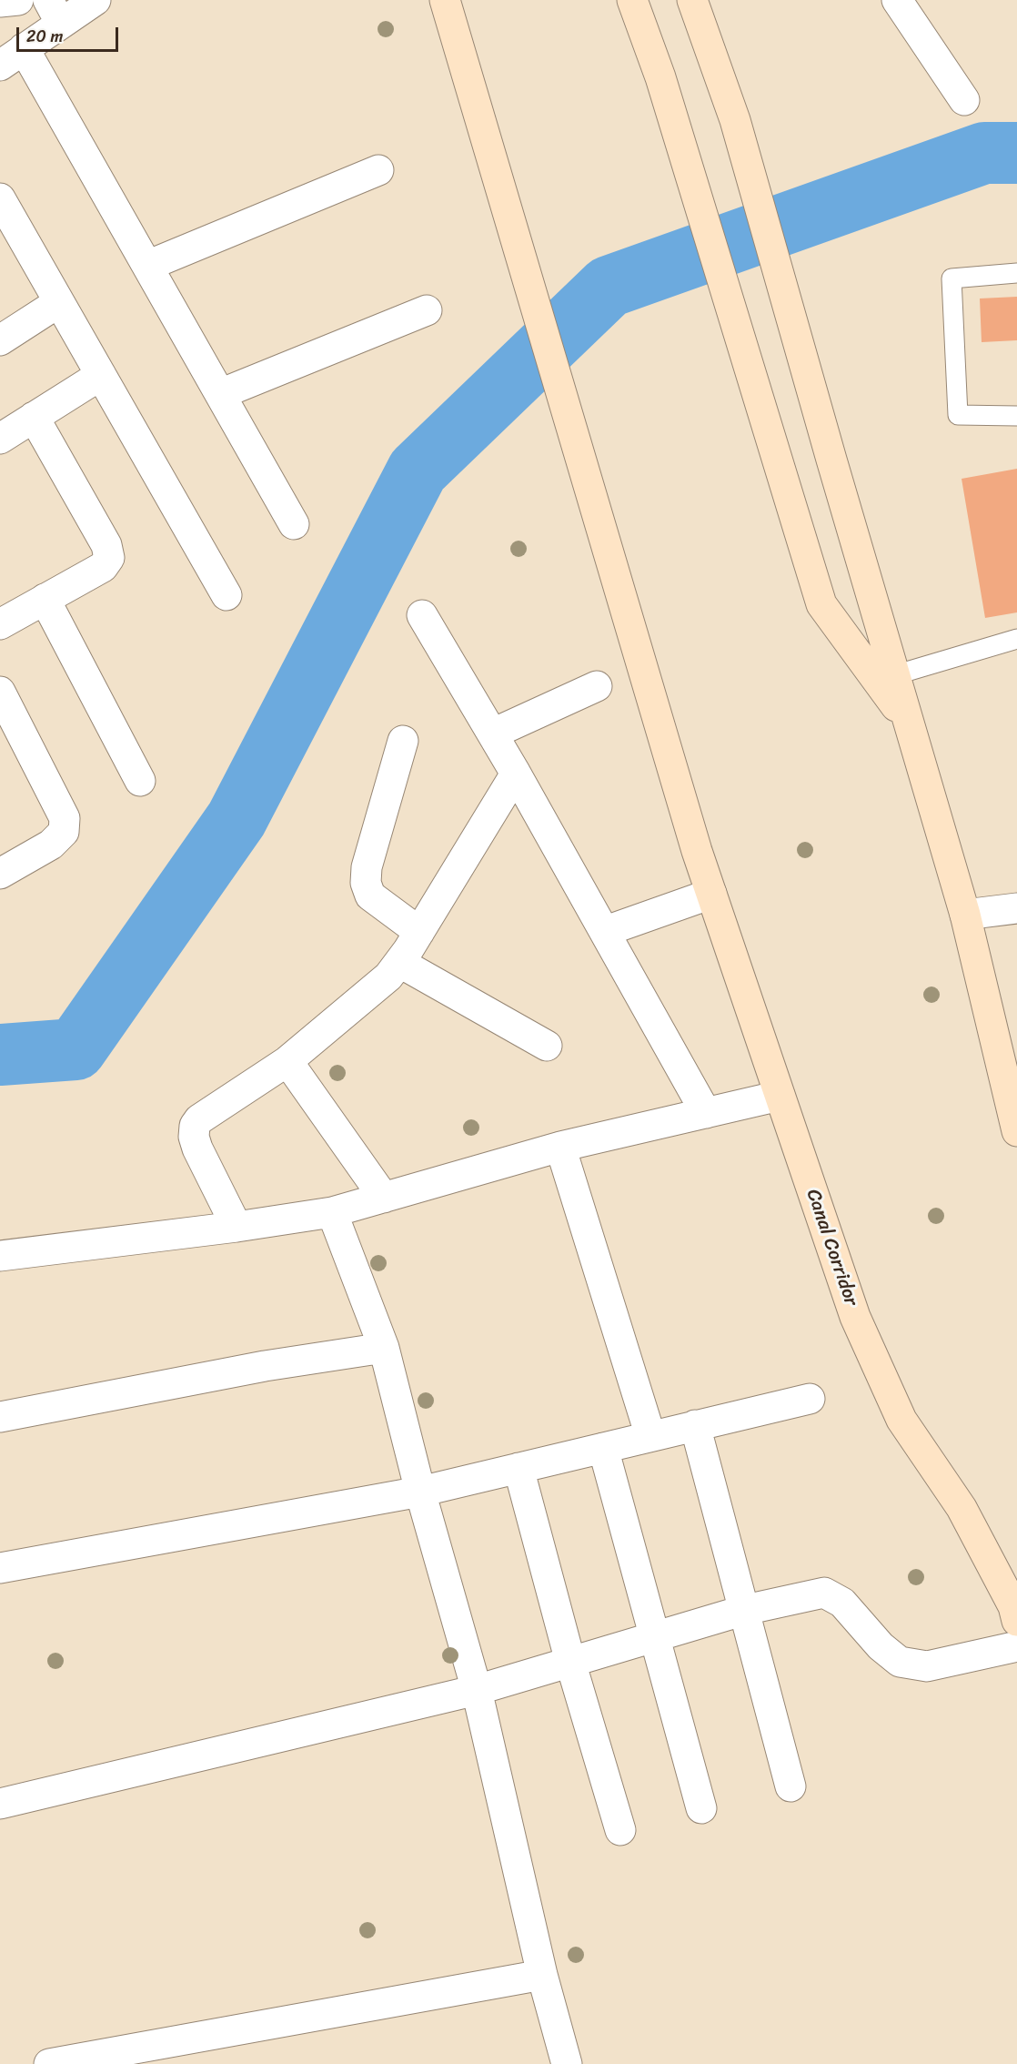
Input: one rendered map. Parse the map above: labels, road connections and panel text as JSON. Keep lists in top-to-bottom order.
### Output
{
  "streets": {
    "main road": ["Canal Corridor"]
  },
  "scale_bar": "20 m"
}
